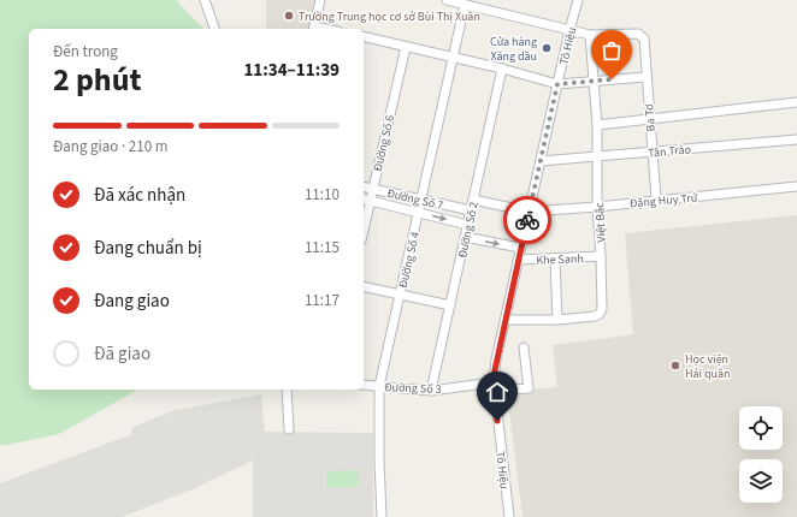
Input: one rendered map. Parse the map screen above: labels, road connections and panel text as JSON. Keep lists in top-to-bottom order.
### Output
{
  "streets": {
    "street": [
      "Tô Hiệu",
      "Ba Tơ",
      "Đường Số 6",
      "Tân Trào",
      "Đường Số 7",
      "Đặng Huy Trứ",
      "Việt Bắc",
      "Đường Số 2",
      "Khe Sanh",
      "Đường Số 4",
      "Đường Số 3"
    ]
  },
  "crossings": [
    ["Tô Hiệu", "Tân Trào"],
    ["Tô Hiệu", "Đặng Huy Trứ"],
    ["Tô Hiệu", "Việt Bắc"],
    ["Tô Hiệu", "Khe Sanh"],
    ["Tô Hiệu", "Đường Số 3"],
    ["Ba Tơ", "Tân Trào"],
    ["Ba Tơ", "Đặng Huy Trứ"],
    ["Ba Tơ", "Việt Bắc"],
    ["Đường Số 6", "Đường Số 7"],
    ["Tân Trào", "Việt Bắc"],
    ["Đường Số 7", "Đường Số 2"],
    ["Đường Số 7", "Đường Số 4"],
    ["Đặng Huy Trứ", "Việt Bắc"],
    ["Đặng Huy Trứ", "Đường Số 2"],
    ["Việt Bắc", "Khe Sanh"],
    ["Đường Số 2", "Đường Số 3"],
    ["Đường Số 4", "Đường Số 3"]
  ],
  "places": ["Trường Trung học cơ sở Bùi Thị Xuân", "Cửa hàng Xăng dầu", "Học viện Hải quân"],
  "page": {
    "heading": ["2 phút", "Đến trong", "11:34–11:39"],
    "bar": "Đang giao · 210 m",
    "list": [
      ["Đã xác nhận", "11:10"],
      ["Đang chuẩn bị", "11:15"],
      ["Đang giao", "11:17"],
      "Đã giao"
    ]
  }
}
